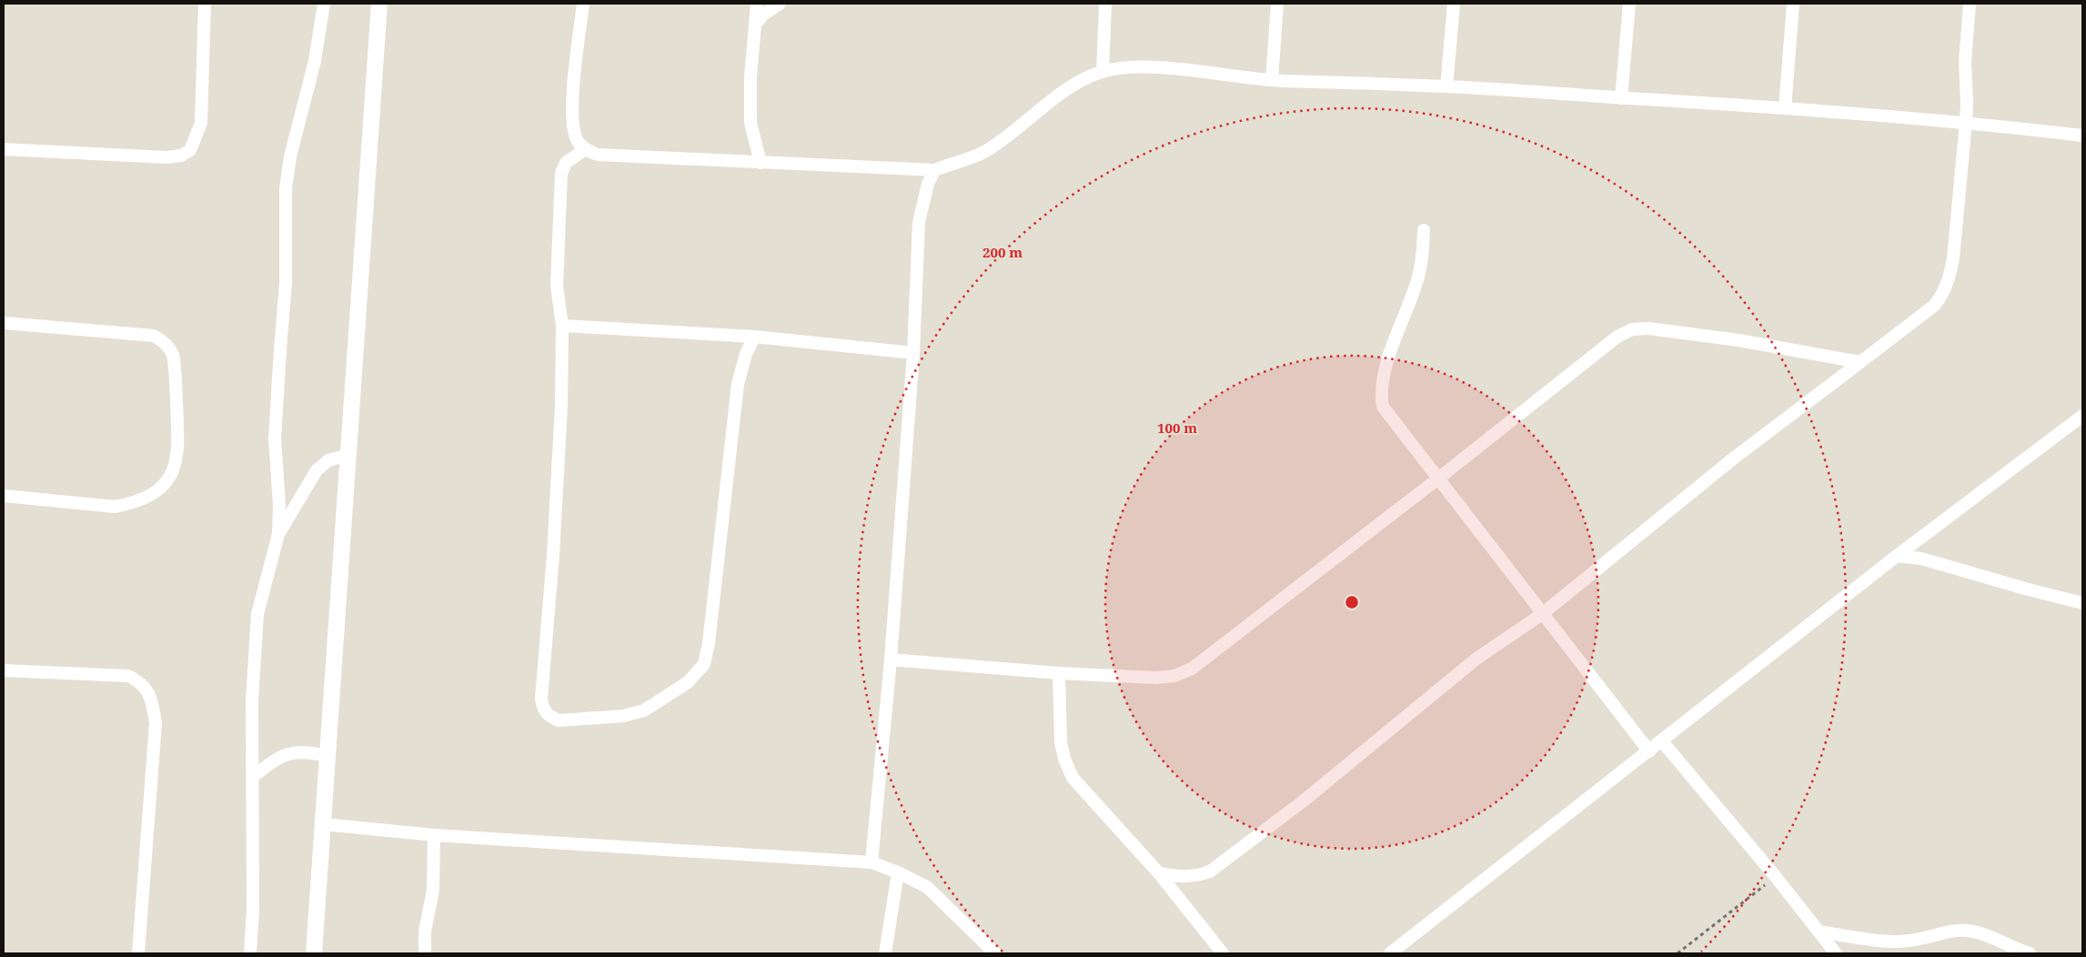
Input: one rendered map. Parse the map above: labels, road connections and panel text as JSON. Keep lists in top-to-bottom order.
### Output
{
  "rings": ["200 m", "100 m"]
}
